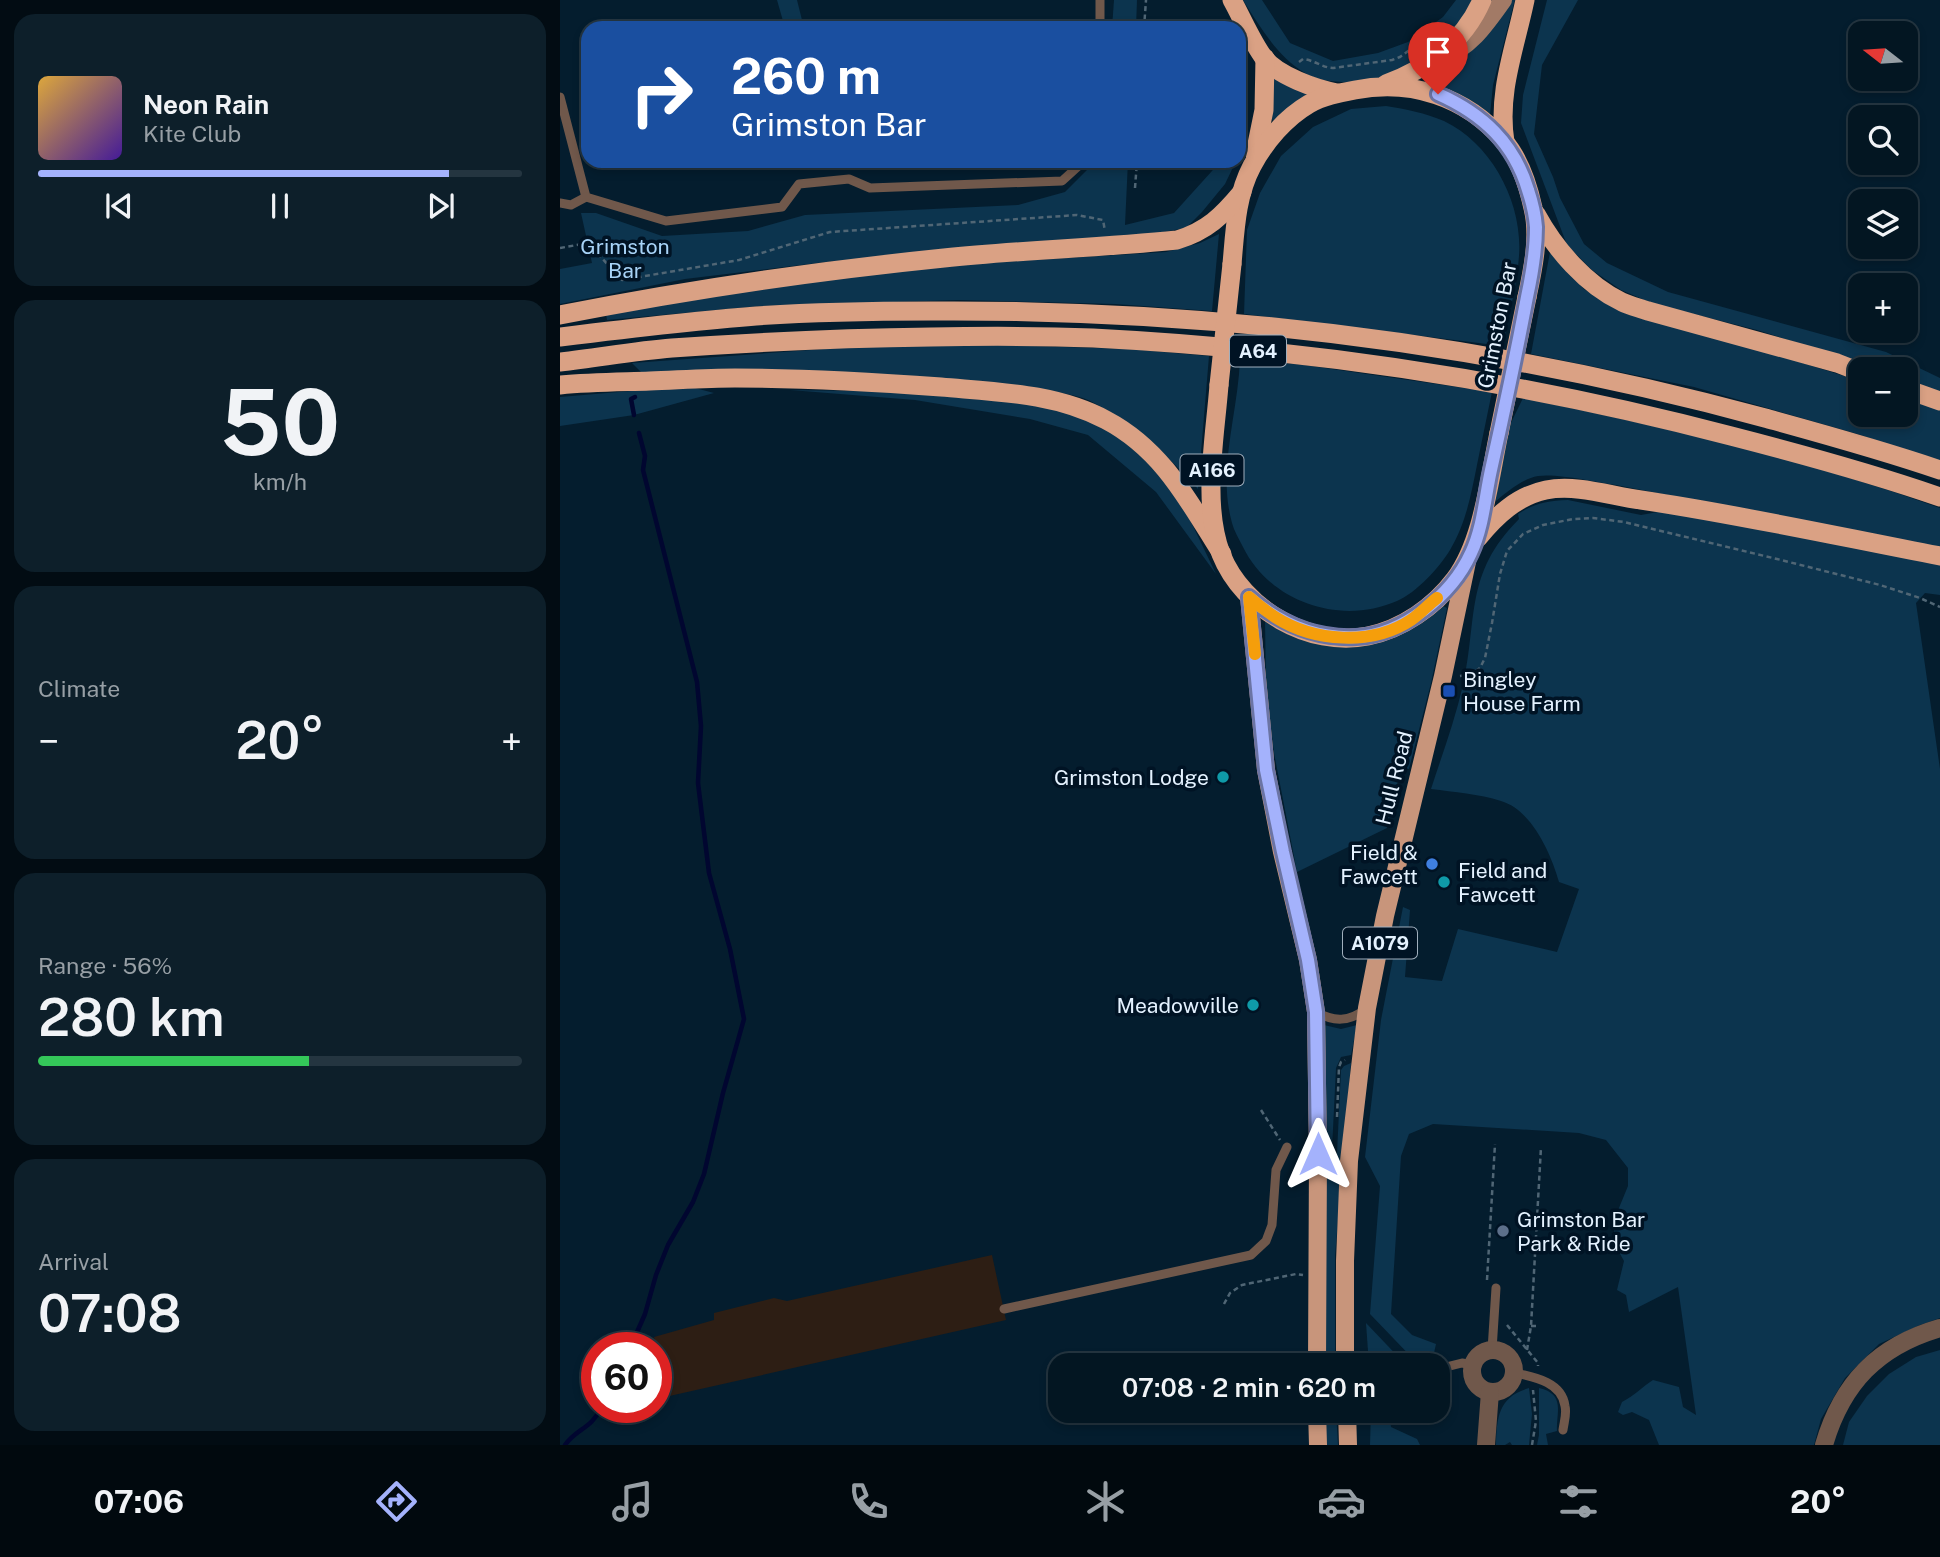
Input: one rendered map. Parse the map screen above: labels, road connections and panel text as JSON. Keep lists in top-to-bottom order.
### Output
{
  "streets": {
    "highway": ["Grimston Bar", "A64", "A166"],
    "main road": ["Hull Road", "A1079"]
  },
  "crossings": [
    ["Grimston Bar", "A166"],
    ["Grimston Bar", "Hull Road"]
  ],
  "parks": ["Grimston Bar"],
  "places": {
    "transit": ["Bingley House Farm"],
    "other": [
      "Grimston Lodge",
      "Field & Fawcett",
      "Field and Fawcett",
      "Meadowville",
      "Grimston Bar Park & Ride"
    ]
  },
  "north": "left",
  "page": {
    "map_buttons": ["+", "−"],
    "turn": ["260 m", "Grimston Bar"],
    "song": ["Neon Rain", "Kite Club"],
    "tile": [
      ["50", "km/h"],
      "Climate",
      ["Range · 56%", "280 km"],
      ["Arrival", "07:08"]
    ],
    "heat": ["−", "20°", "+"],
    "limit": "60",
    "trip": "07:08 · 2 min · 620 m",
    "tabs": ["07:06", "20°"]
  }
}
